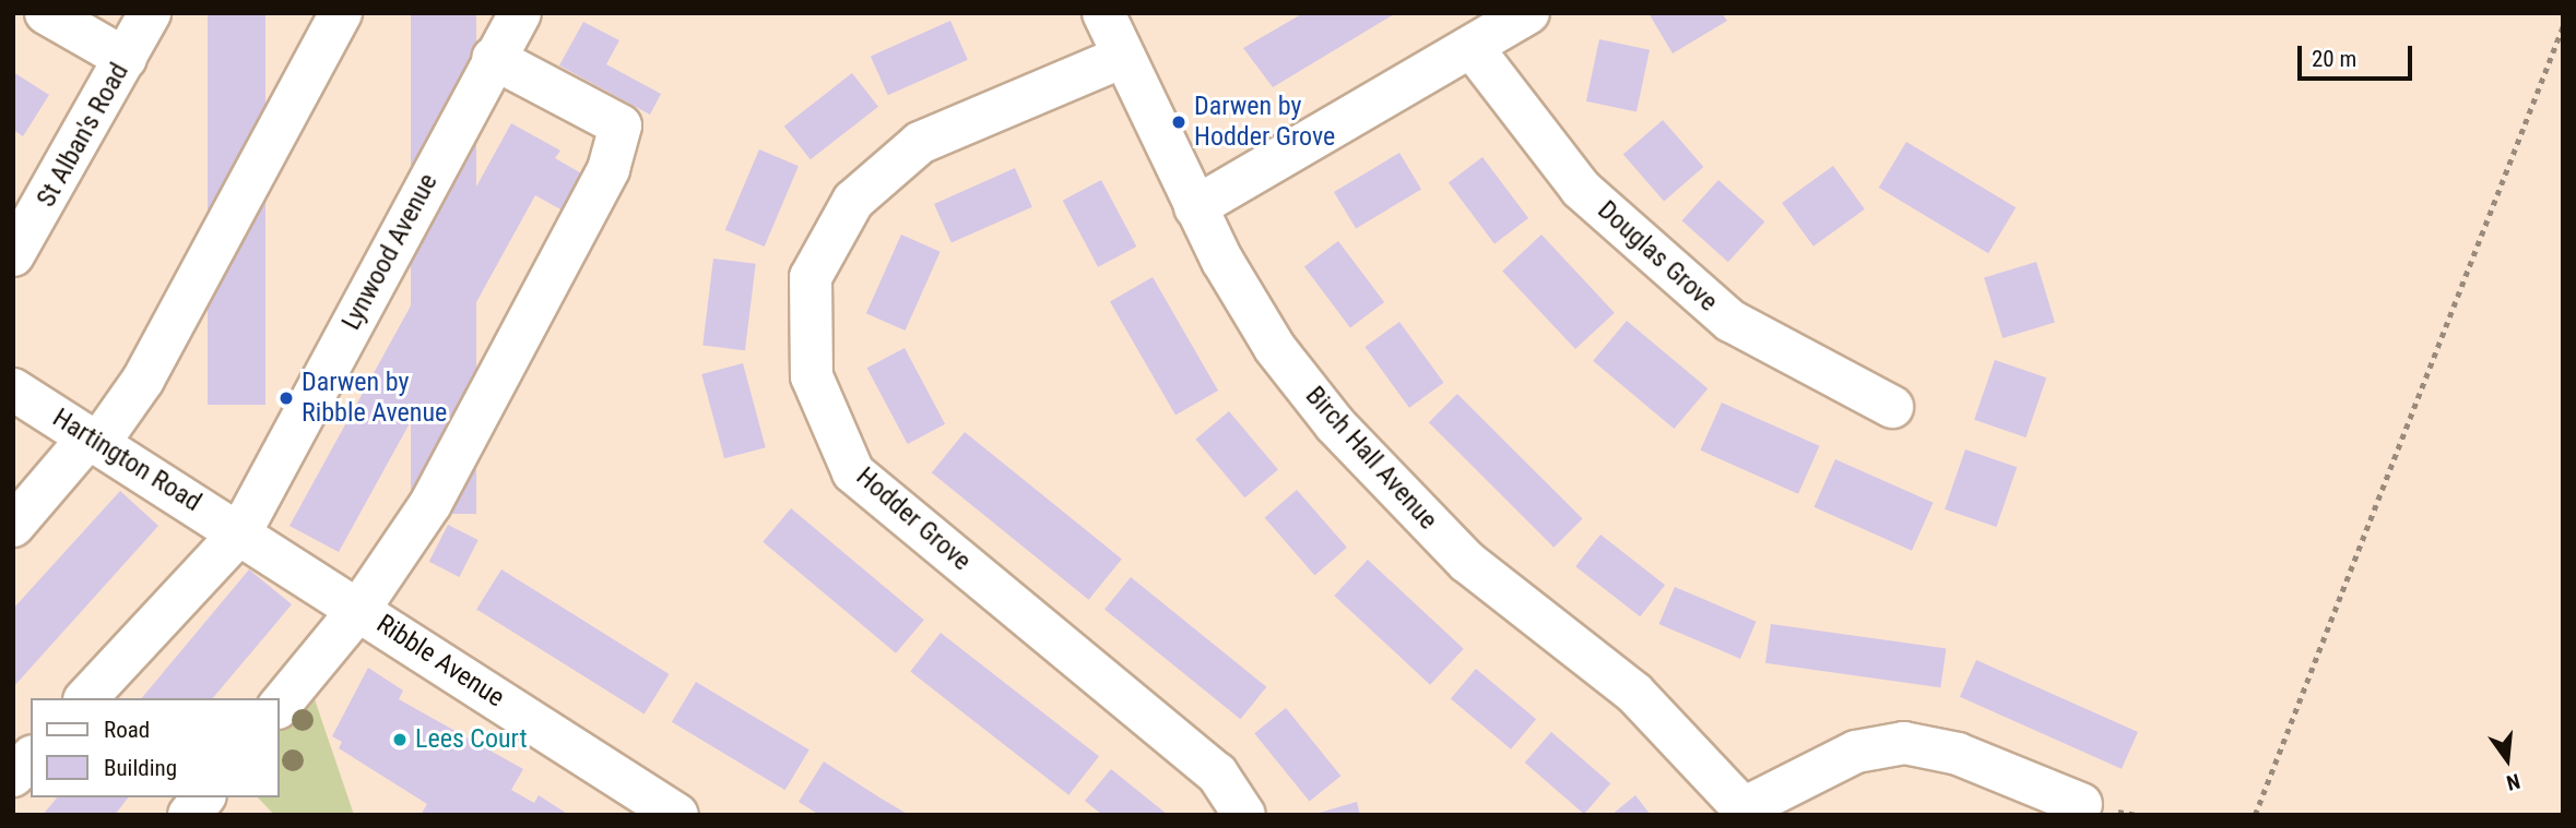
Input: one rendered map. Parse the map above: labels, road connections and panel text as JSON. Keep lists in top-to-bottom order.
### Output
{
  "streets": {
    "street": [
      "St Alban's Road",
      "Lynwood Avenue",
      "Douglas Grove",
      "Birch Hall Avenue",
      "Hartington Road",
      "Hodder Grove",
      "Ribble Avenue"
    ]
  },
  "crossings": [
    ["Lynwood Avenue", "Hartington Road"],
    ["Lynwood Avenue", "Ribble Avenue"],
    ["Birch Hall Avenue", "Hodder Grove"],
    ["Hartington Road", "Ribble Avenue"]
  ],
  "places": ["Darwen by Hodder Grove", "Darwen by Ribble Avenue", "Lees Court"],
  "legend": ["Road", "Building"],
  "scale_bar": "20 m",
  "north": "bottom"
}
